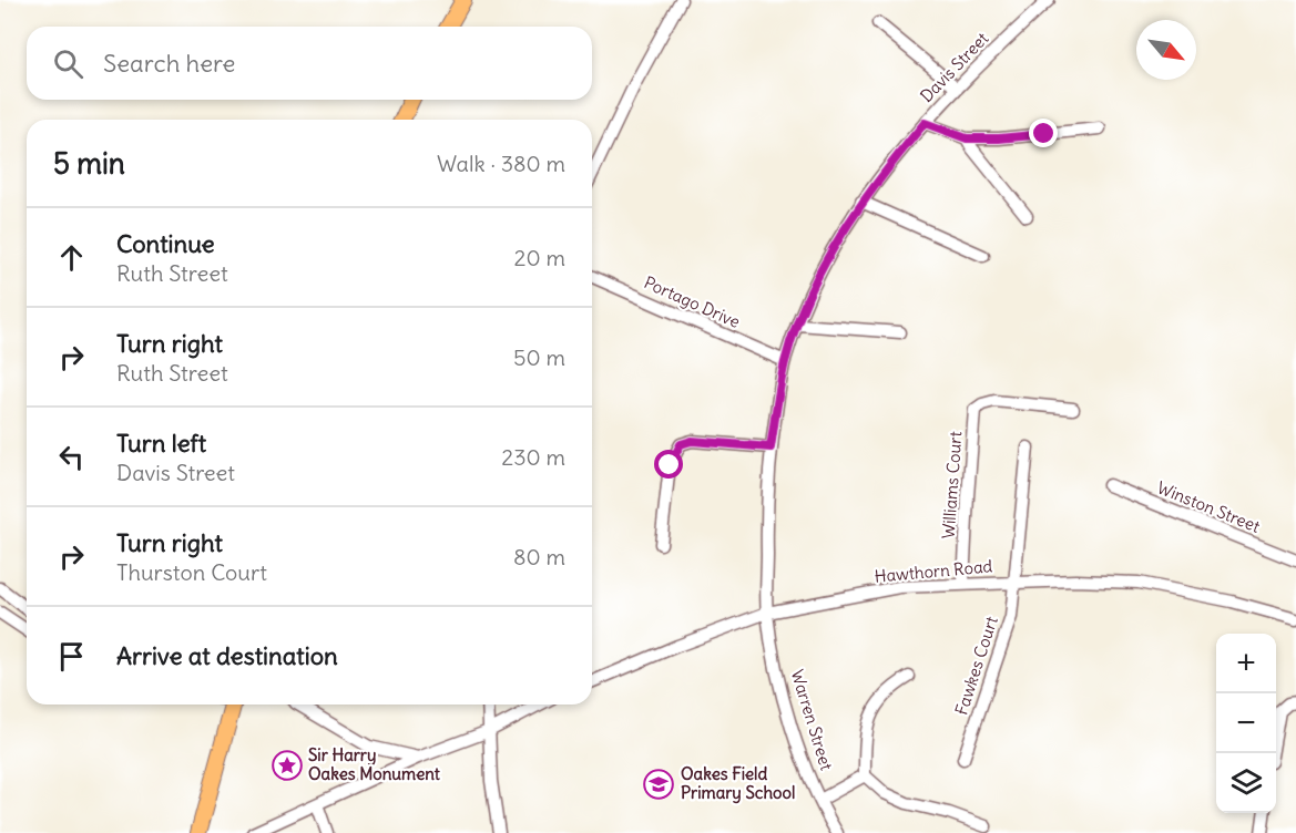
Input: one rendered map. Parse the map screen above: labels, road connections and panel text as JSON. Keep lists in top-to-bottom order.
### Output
{
  "streets": {
    "street": [
      "Davis Street",
      "Portago Drive",
      "Williams Court",
      "Winston Street",
      "Hawthorn Road",
      "Fawkes Court",
      "Warren Street"
    ]
  },
  "crossings": [
    ["Davis Street", "Portago Drive"],
    ["Davis Street", "Hawthorn Road"],
    ["Davis Street", "Warren Street"],
    ["Williams Court", "Hawthorn Road"],
    ["Hawthorn Road", "Fawkes Court"],
    ["Hawthorn Road", "Warren Street"]
  ],
  "places": {
    "place": ["Sir Harry Oakes Monument"],
    "school or university": ["Oakes Field Primary School"]
  },
  "north": "bottom right",
  "page": {
    "search": "Search here",
    "heading": ["5 min", "Walk · 380 m"],
    "list": [
      ["Continue", "Ruth Street", "20 m"],
      ["Turn right", "Ruth Street", "50 m"],
      ["Turn left", "Davis Street", "230 m"],
      ["Turn right", "Thurston Court", "80 m"],
      "Arrive at destination"
    ],
    "map_buttons": ["+", "−"]
  }
}
